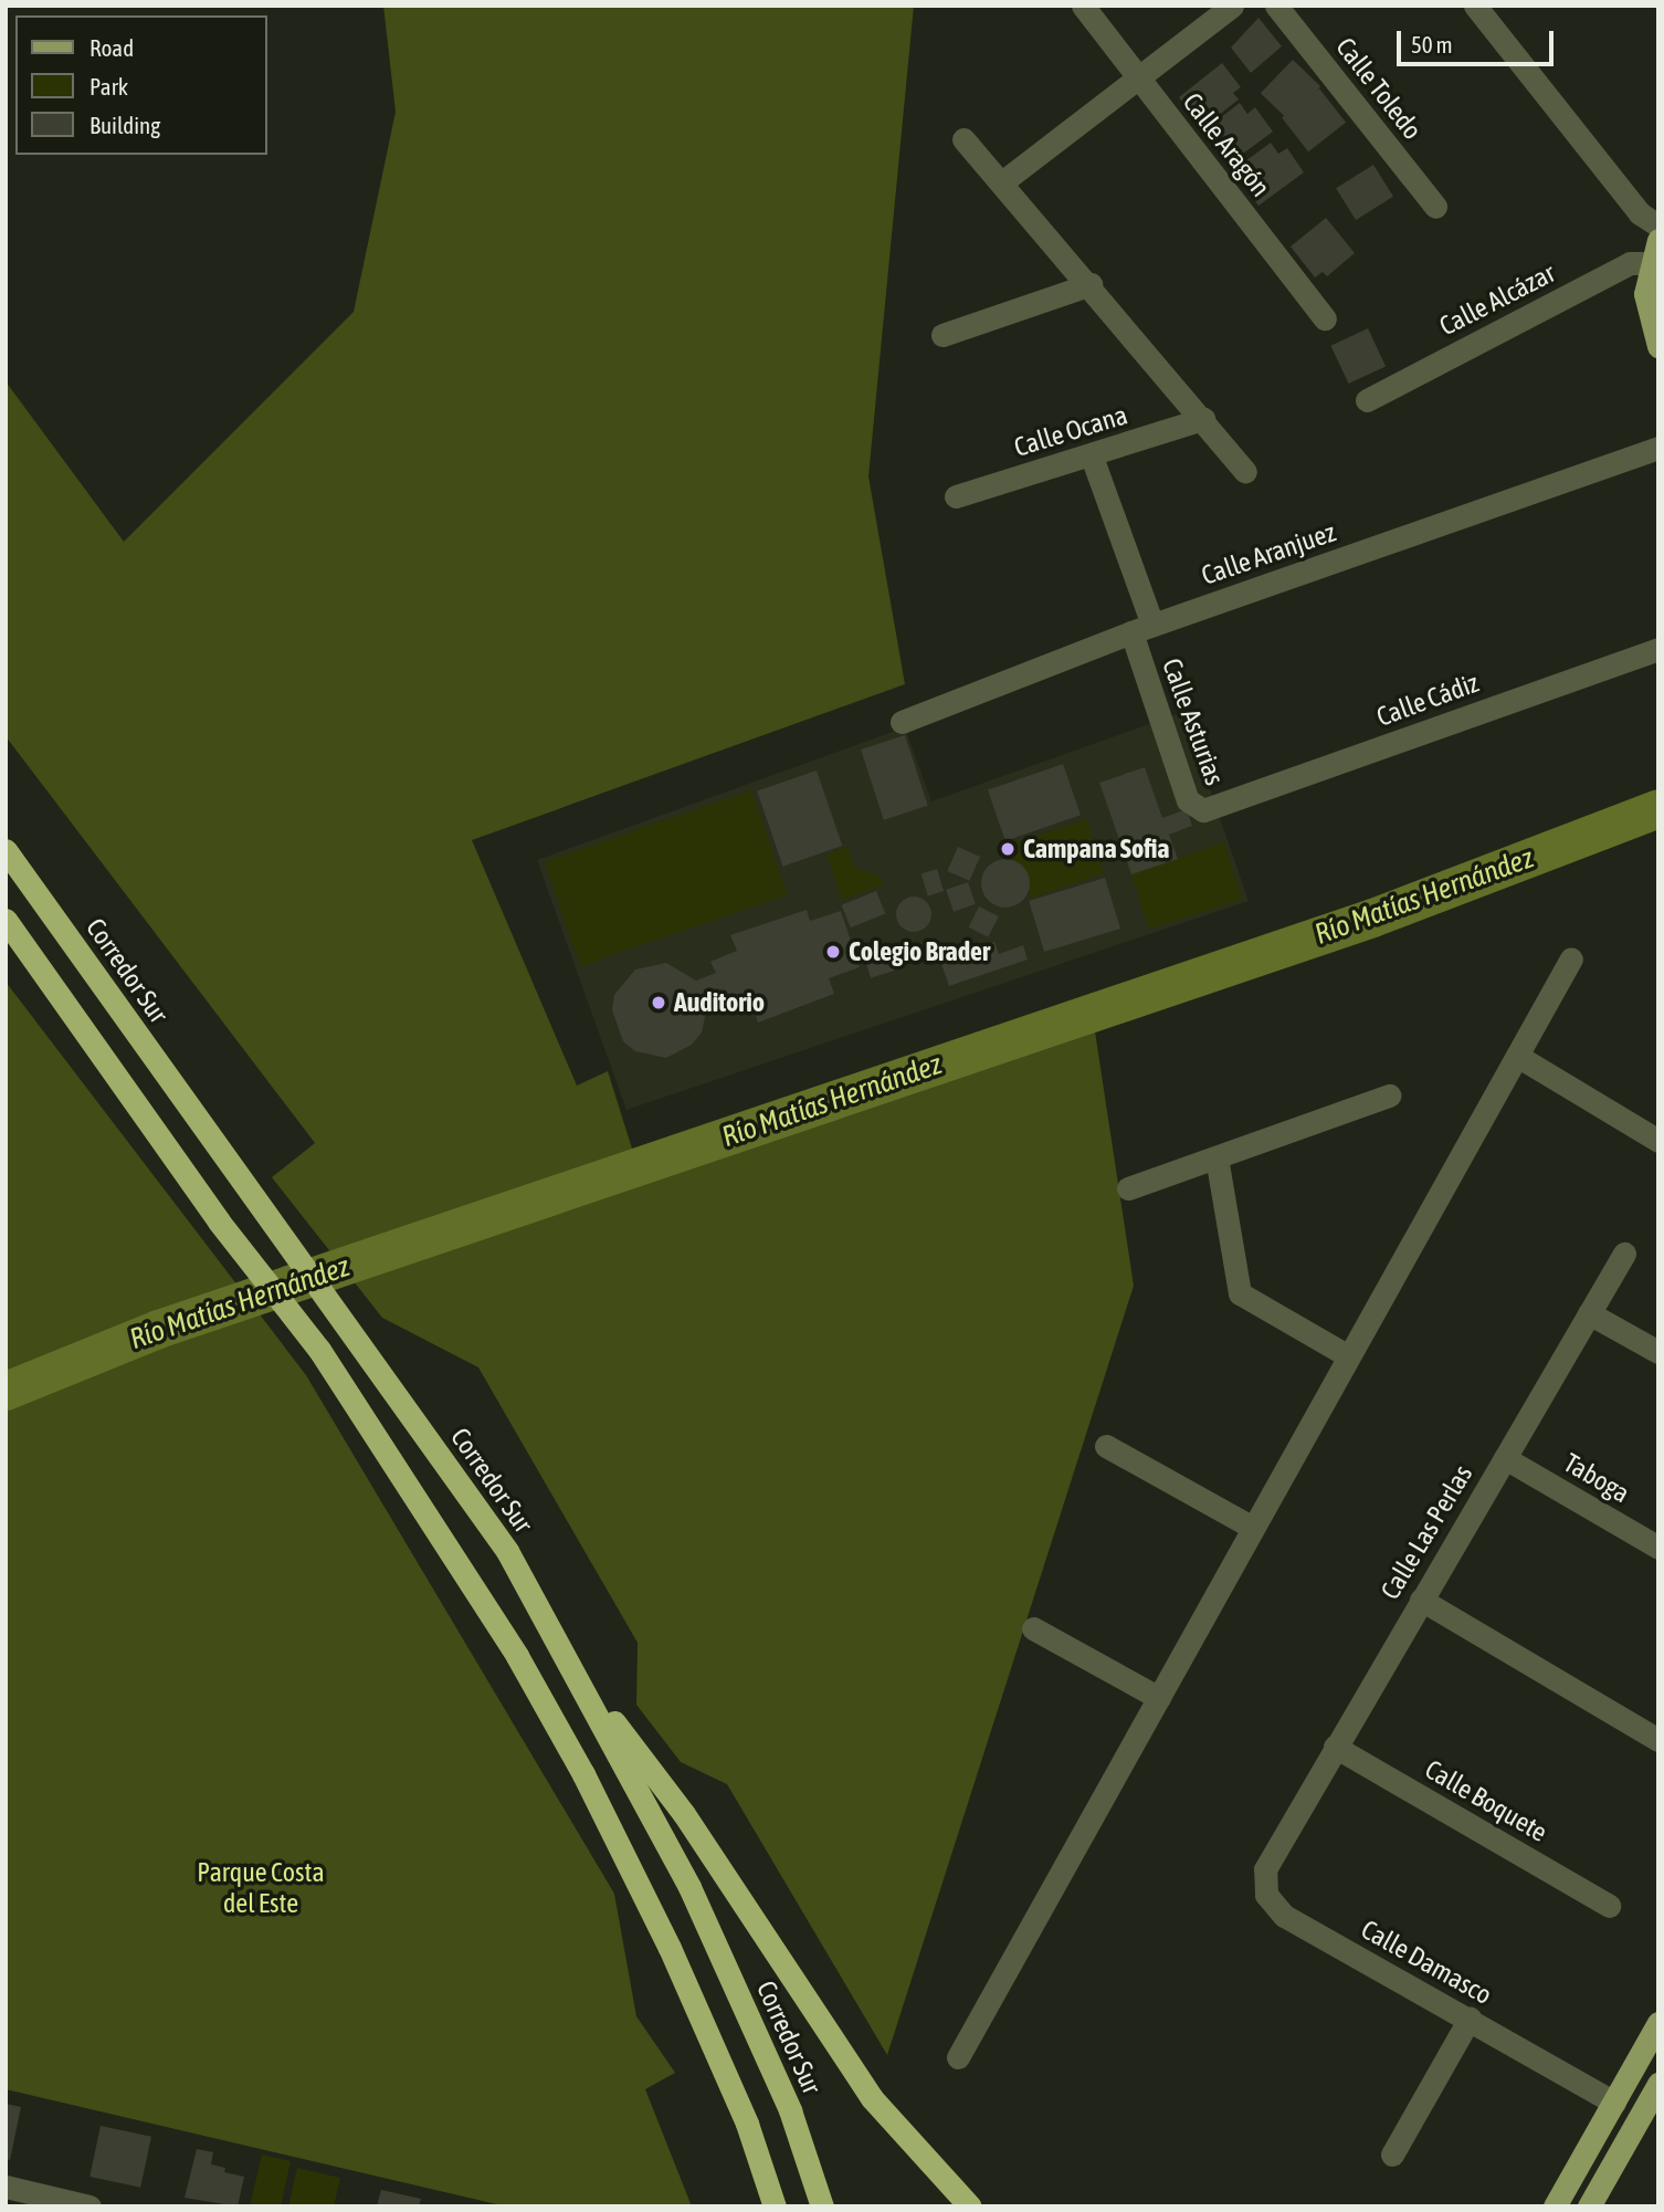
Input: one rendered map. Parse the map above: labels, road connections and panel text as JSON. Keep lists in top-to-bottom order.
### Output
{
  "streets": {
    "highway": ["Corredor Sur"],
    "street": [
      "Calle Toledo",
      "Calle Aragón",
      "Calle Alcázar",
      "Calle Ocana",
      "Calle Aranjuez",
      "Calle Cádiz",
      "Calle Asturias",
      "Taboga",
      "Calle Las Perlas",
      "Calle Boquete",
      "Calle Damasco"
    ]
  },
  "crossings": [
    ["Calle Aranjuez", "Calle Asturias"],
    ["Calle Cádiz", "Calle Asturias"],
    ["Taboga", "Calle Las Perlas"],
    ["Calle Las Perlas", "Calle Boquete"],
    ["Calle Las Perlas", "Calle Damasco"]
  ],
  "water": ["Río Matías Hernández"],
  "parks": ["Parque Costa del Este"],
  "places": ["Campana Sofia", "Colegio Brader", "Auditorio"],
  "legend": ["Road", "Park", "Building"],
  "scale_bar": "50 m"
}
